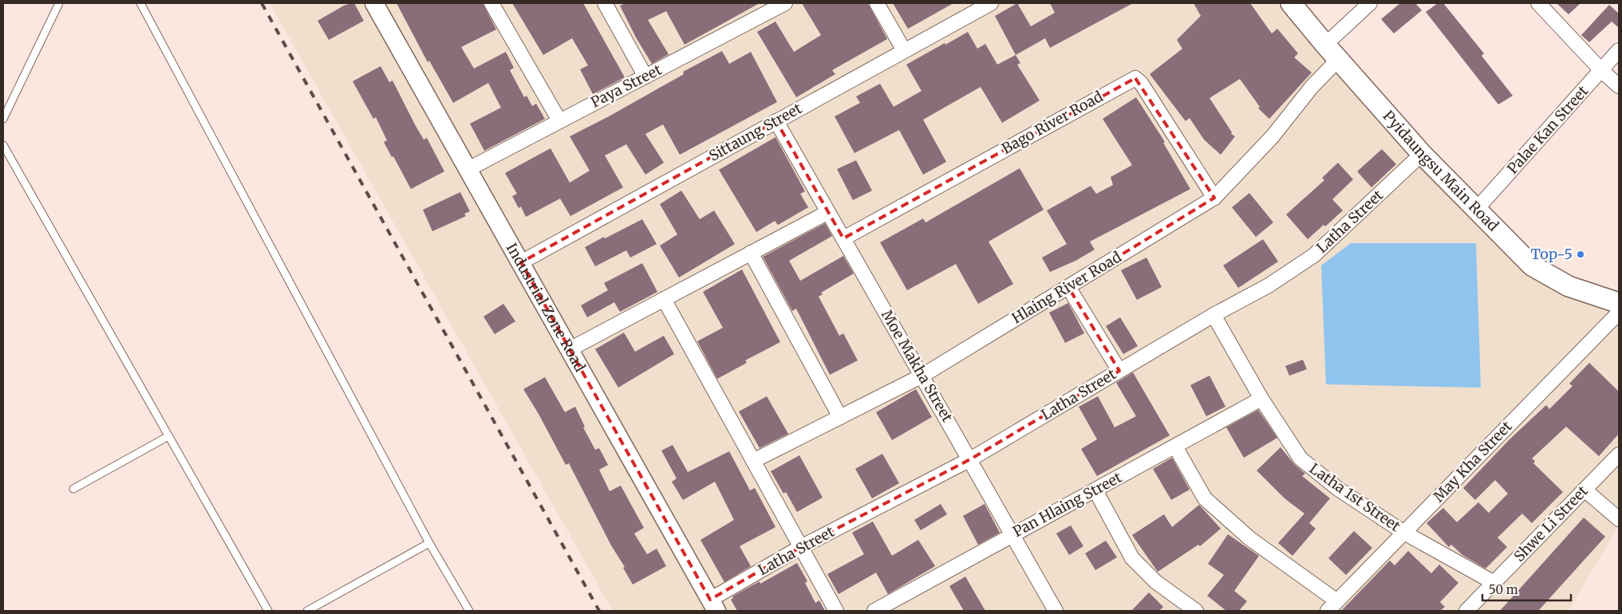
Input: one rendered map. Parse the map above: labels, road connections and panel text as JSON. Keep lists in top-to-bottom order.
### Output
{
  "streets": {
    "main road": ["Pyidaungsu Main Road"],
    "street": [
      "Paya Street",
      "Bago River Road",
      "Palae Kan Street",
      "Sittaung Street",
      "Latha Street",
      "Hlaing River Road",
      "Industrial Zone Road",
      "Moe Makha Street",
      "May Kha Street",
      "Latha 1st Street",
      "Pan Hlaing Street",
      "Shwe Li Street"
    ]
  },
  "crossings": [
    ["Paya Street", "Industrial Zone Road"],
    ["Bago River Road", "Hlaing River Road"],
    ["Bago River Road", "Moe Makha Street"],
    ["Palae Kan Street", "Pyidaungsu Main Road"],
    ["Sittaung Street", "Industrial Zone Road"],
    ["Sittaung Street", "Moe Makha Street"],
    ["Pyidaungsu Main Road", "Latha Street"],
    ["Pyidaungsu Main Road", "Hlaing River Road"],
    ["Latha Street", "Industrial Zone Road"],
    ["Latha Street", "Moe Makha Street"],
    ["Latha Street", "Latha 1st Street"],
    ["Hlaing River Road", "Moe Makha Street"],
    ["Moe Makha Street", "Pan Hlaing Street"],
    ["May Kha Street", "Latha 1st Street"],
    ["Latha 1st Street", "Pan Hlaing Street"],
    ["Latha 1st Street", "Shwe Li Street"]
  ],
  "places": ["Top-5"],
  "scale_bar": "50 m"
}
